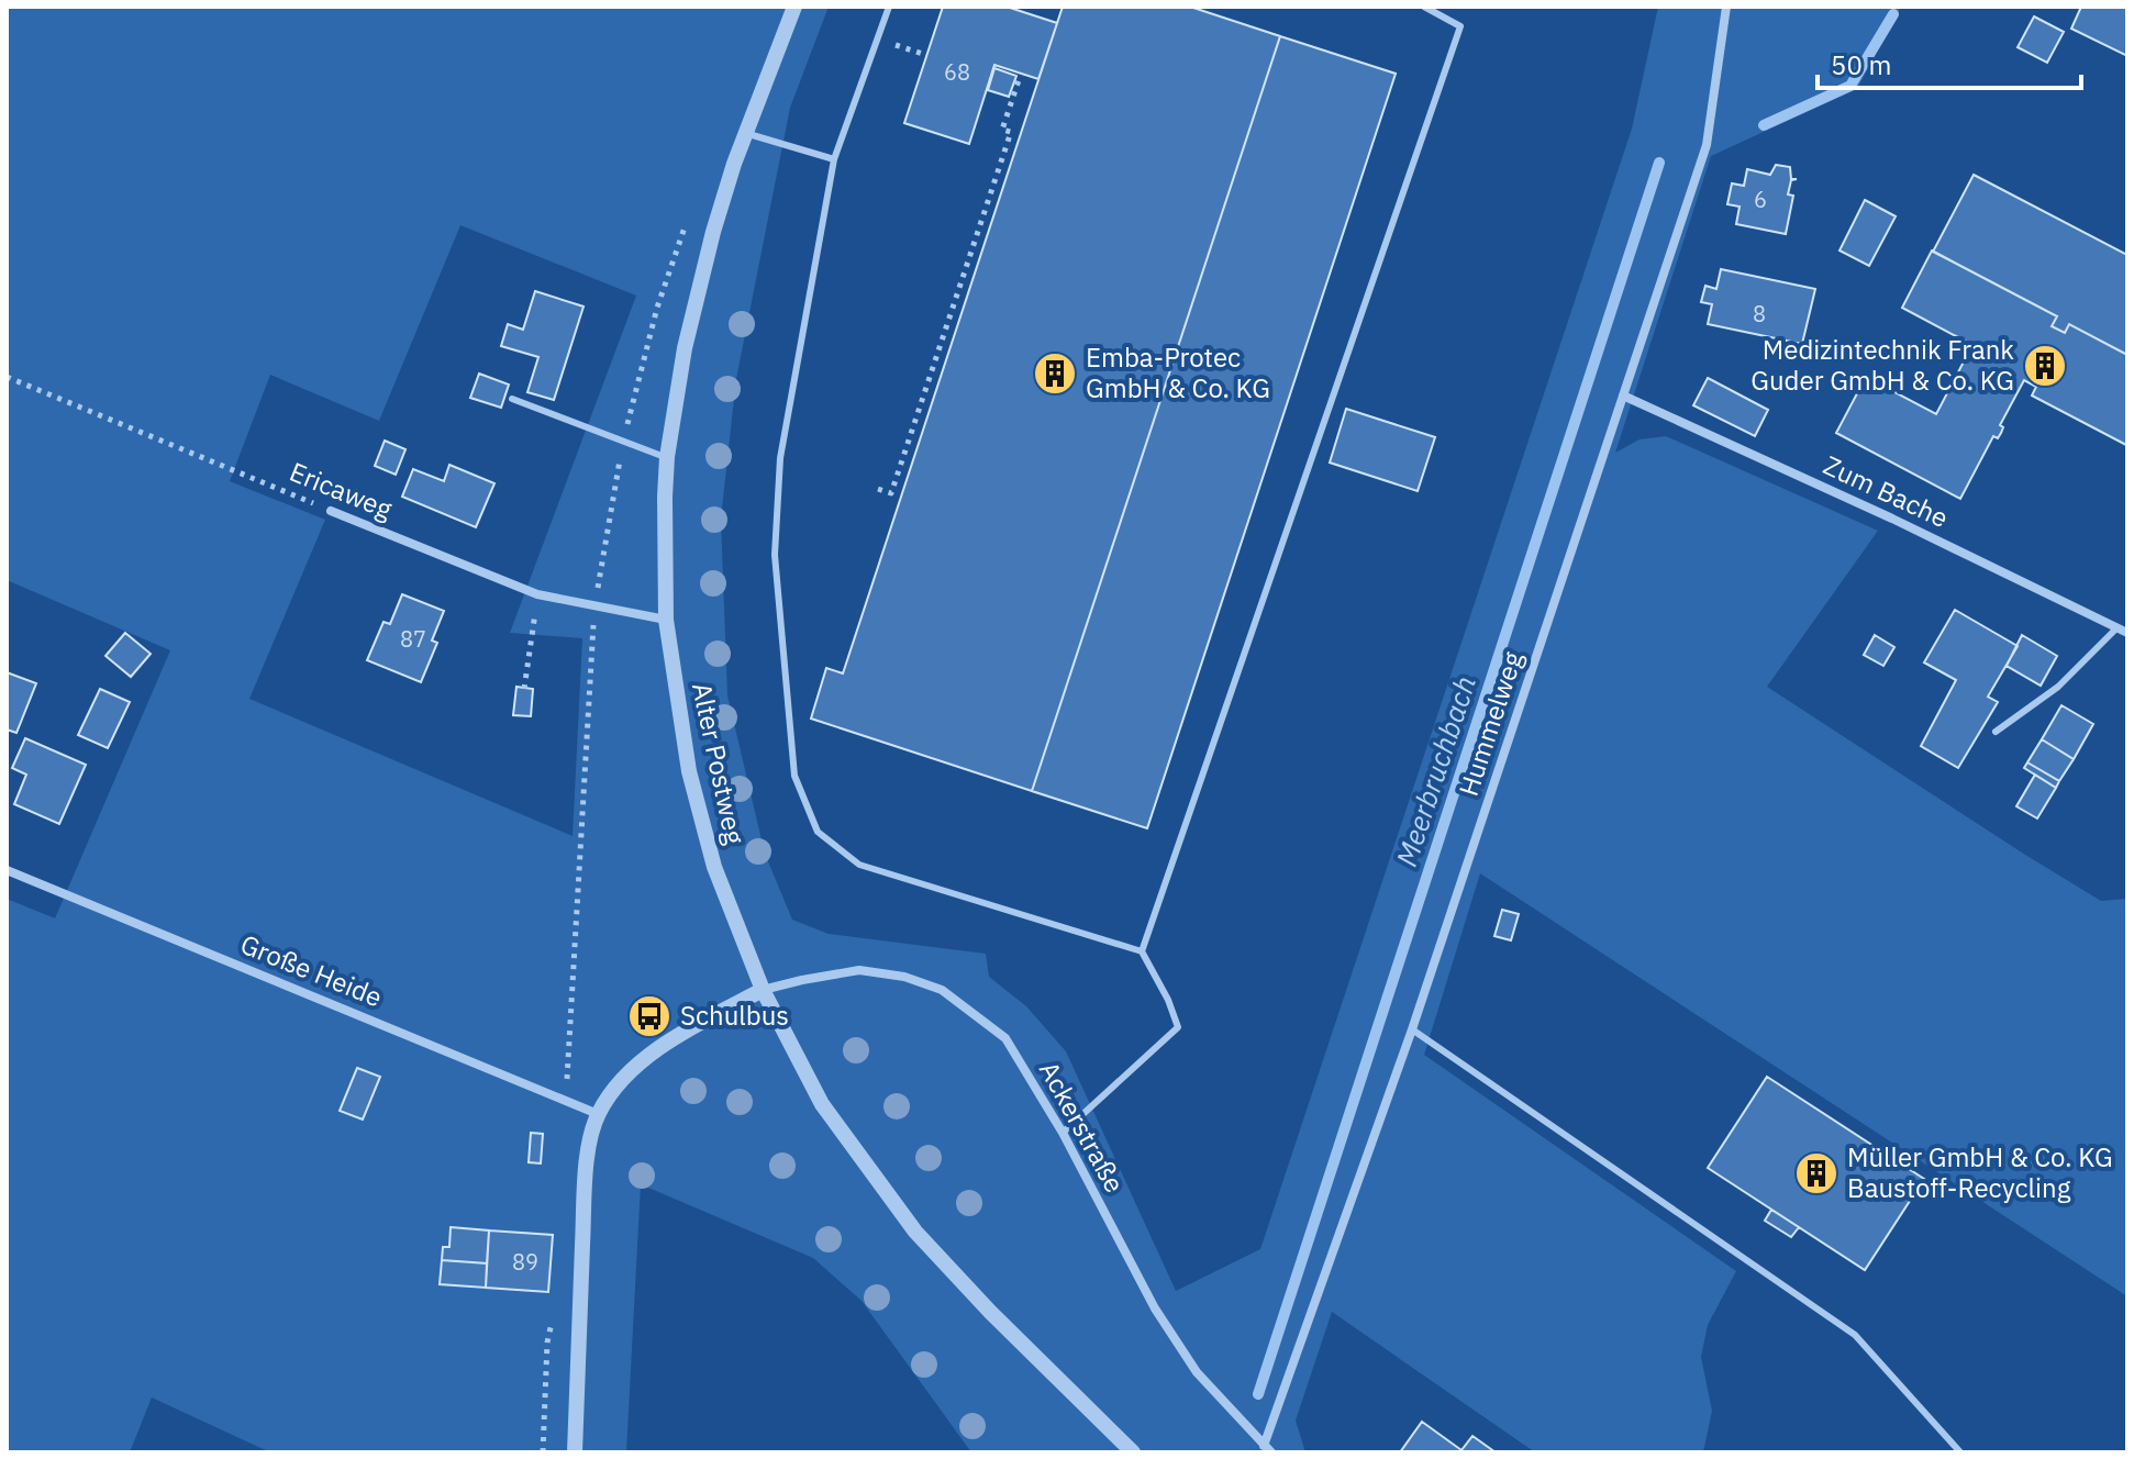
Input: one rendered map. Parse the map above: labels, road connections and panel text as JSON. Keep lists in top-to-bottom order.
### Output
{
  "streets": {
    "street": [
      "Ericaweg",
      "Zum Bache",
      "Hummelweg",
      "Alter Postweg",
      "Große Heide",
      "Ackerstraße"
    ]
  },
  "crossings": [
    ["Ericaweg", "Alter Postweg"],
    ["Zum Bache", "Hummelweg"],
    ["Hummelweg", "Ackerstraße"],
    ["Alter Postweg", "Ackerstraße"]
  ],
  "water": ["Meerbruchbach"],
  "places": {
    "building": ["Medizintechnik Frank Guder GmbH & Co. KG", "Emba-Protec GmbH & Co. KG", "Müller GmbH & Co. KG Baustoff-Recycling"],
    "bus stop": ["Schulbus"]
  },
  "house_numbers": [
    "68",
    "6",
    "8",
    "87",
    "89"
  ],
  "scale_bar": "50 m"
}
